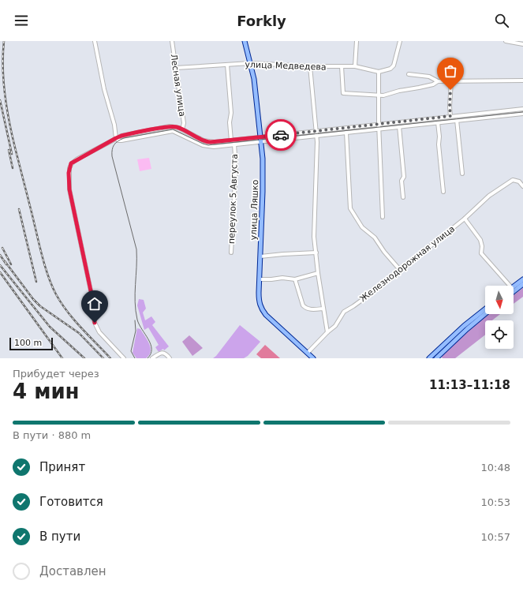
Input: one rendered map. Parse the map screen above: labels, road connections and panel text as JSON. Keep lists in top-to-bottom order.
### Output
{
  "streets": {
    "main road": ["улица Ляшко"],
    "street": [
      "улица Медведева",
      "Лесная улица",
      "переулок 5 Августа",
      "Железнодорожная улица"
    ]
  },
  "crossings": [
    ["улица Медведева", "Лесная улица"],
    ["улица Медведева", "улица Ляшко"],
    ["улица Ляшко", "Железнодорожная улица"]
  ],
  "scale_bar": "100 m",
  "north": "bottom",
  "page": {
    "header": "Forkly",
    "scale": "100 m",
    "heading": ["4 мин", "Прибудет через", "11:13–11:18"],
    "bar": "В пути · 880 m",
    "list": [
      ["Принят", "10:48"],
      ["Готовится", "10:53"],
      ["В пути", "10:57"],
      "Доставлен"
    ]
  }
}
